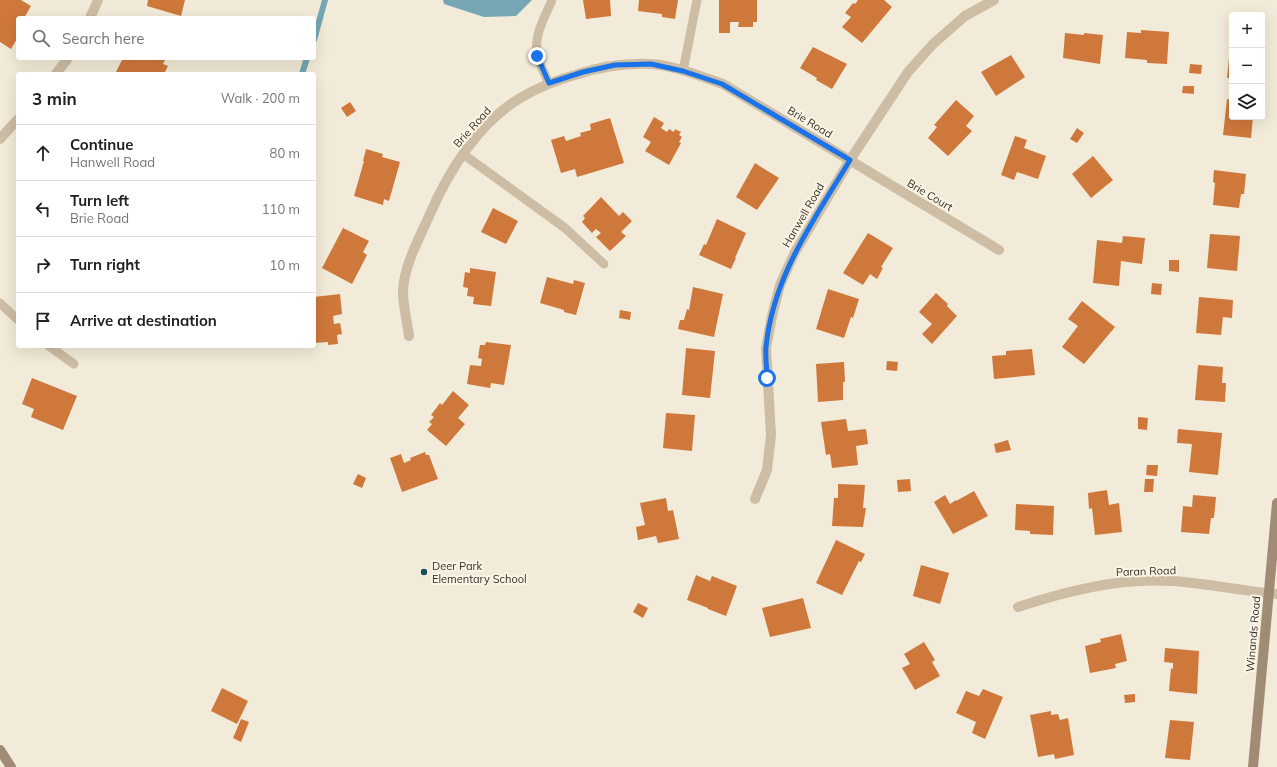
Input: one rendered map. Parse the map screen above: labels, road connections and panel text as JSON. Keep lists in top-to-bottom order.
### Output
{
  "streets": {
    "street": [
      "Brie Road",
      "Brie Court",
      "Hanwell Road",
      "Paran Road",
      "Winands Road"
    ]
  },
  "crossings": [
    ["Brie Road", "Brie Court"],
    ["Brie Road", "Hanwell Road"],
    ["Brie Court", "Hanwell Road"],
    ["Paran Road", "Winands Road"]
  ],
  "places": ["Deer Park Elementary School"],
  "page": {
    "map_buttons": ["+", "−"],
    "search": "Search here",
    "heading": ["3 min", "Walk · 200 m"],
    "list": [
      ["Continue", "Hanwell Road", "80 m"],
      ["Turn left", "Brie Road", "110 m"],
      ["Turn right", "10 m"],
      "Arrive at destination"
    ]
  }
}
